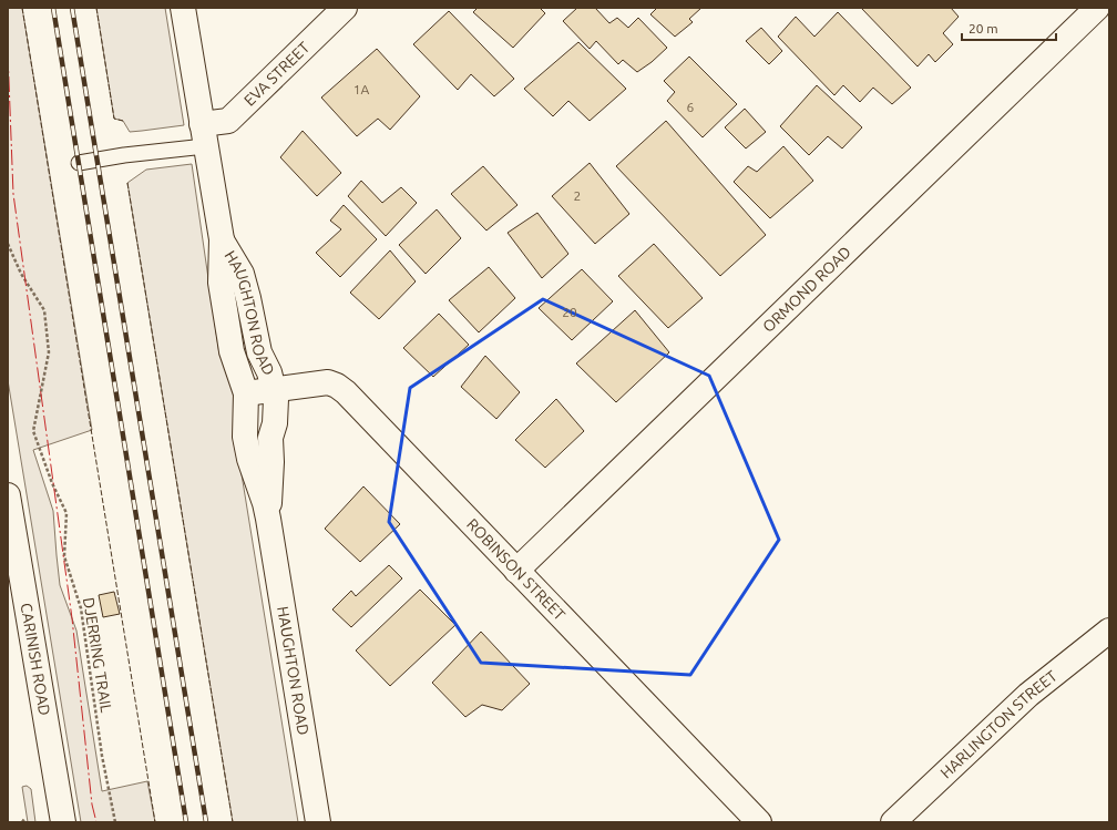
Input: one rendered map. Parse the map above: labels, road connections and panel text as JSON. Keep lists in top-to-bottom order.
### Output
{
  "streets": {
    "street": [
      "EVA STREET",
      "ORMOND ROAD",
      "HAUGHTON ROAD",
      "ROBINSON STREET",
      "CARINISH ROAD",
      "HARLINGTON STREET"
    ],
    "path": ["DJERRING TRAIL"]
  },
  "crossings": [
    ["EVA STREET", "HAUGHTON ROAD"],
    ["ORMOND ROAD", "ROBINSON STREET"],
    ["HAUGHTON ROAD", "ROBINSON STREET"]
  ],
  "house_numbers": [
    "1A",
    "6",
    "2",
    "20"
  ],
  "scale_bar": "20 m"
}
